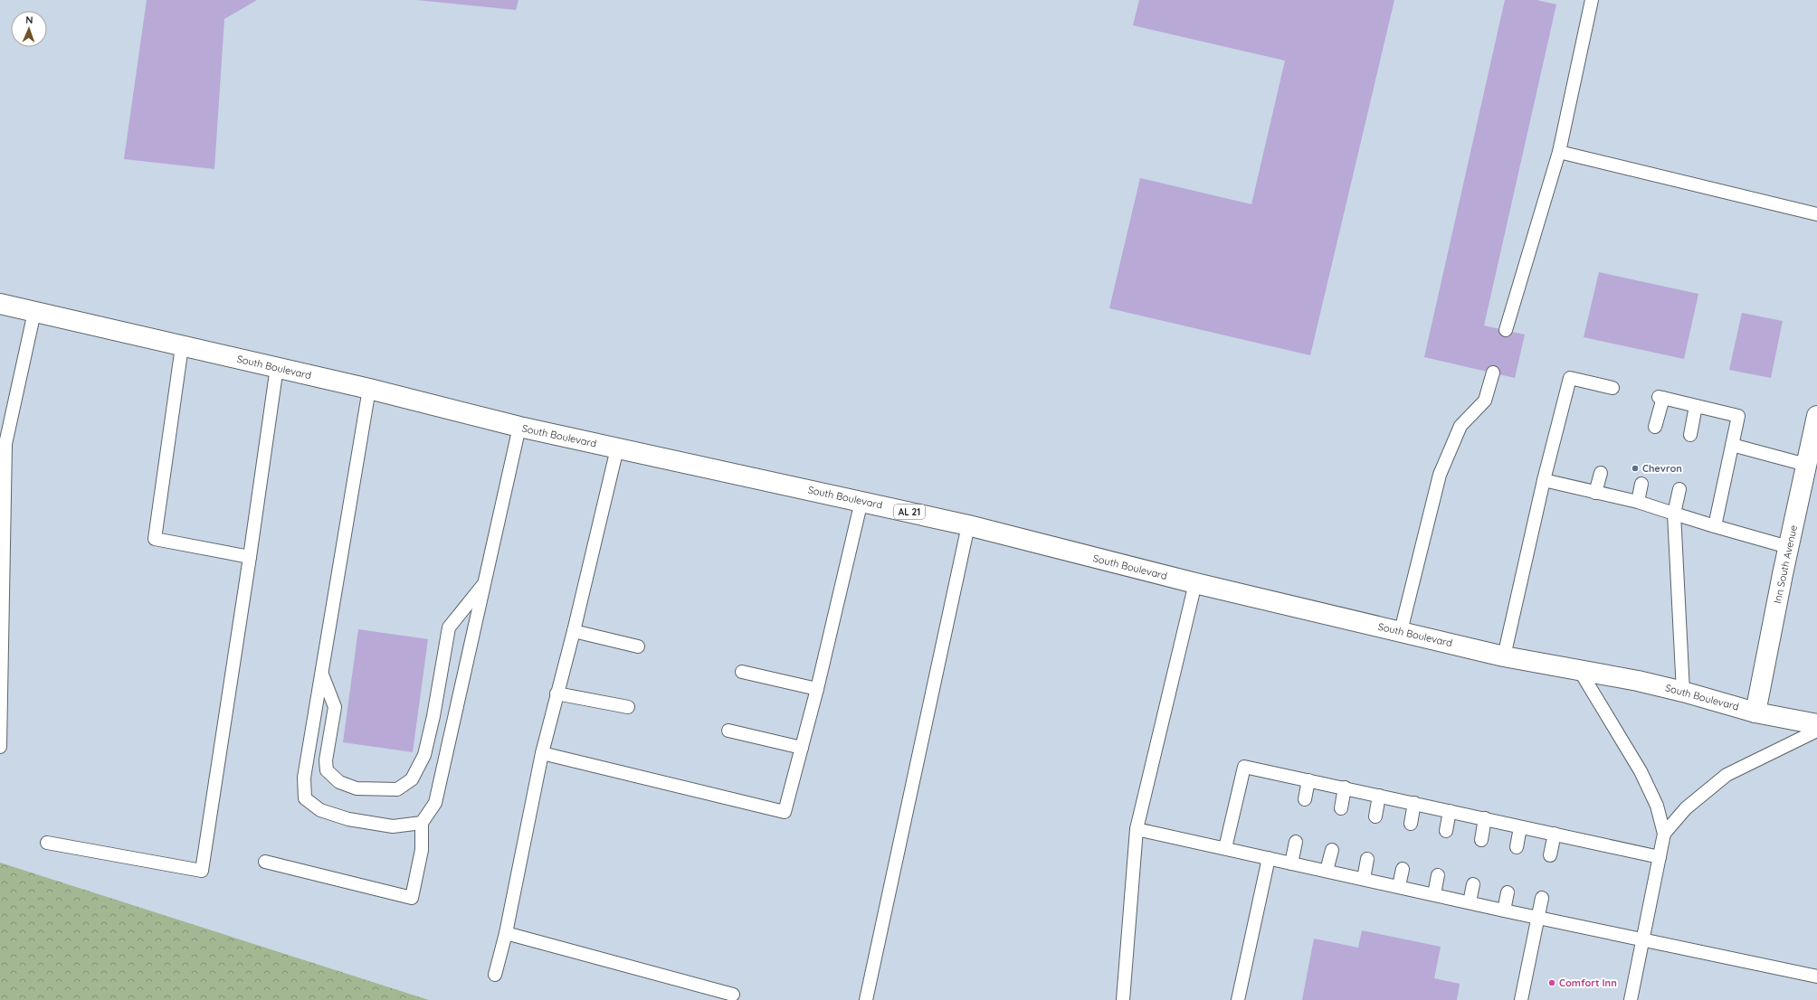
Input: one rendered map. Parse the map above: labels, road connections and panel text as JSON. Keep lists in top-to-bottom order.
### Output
{
  "streets": {
    "main road": ["South Boulevard", "AL 21", "Inn South Avenue"]
  },
  "crossings": [
    ["South Boulevard", "Inn South Avenue"]
  ],
  "places": ["Chevron", "Comfort Inn"],
  "north": "top"
}
